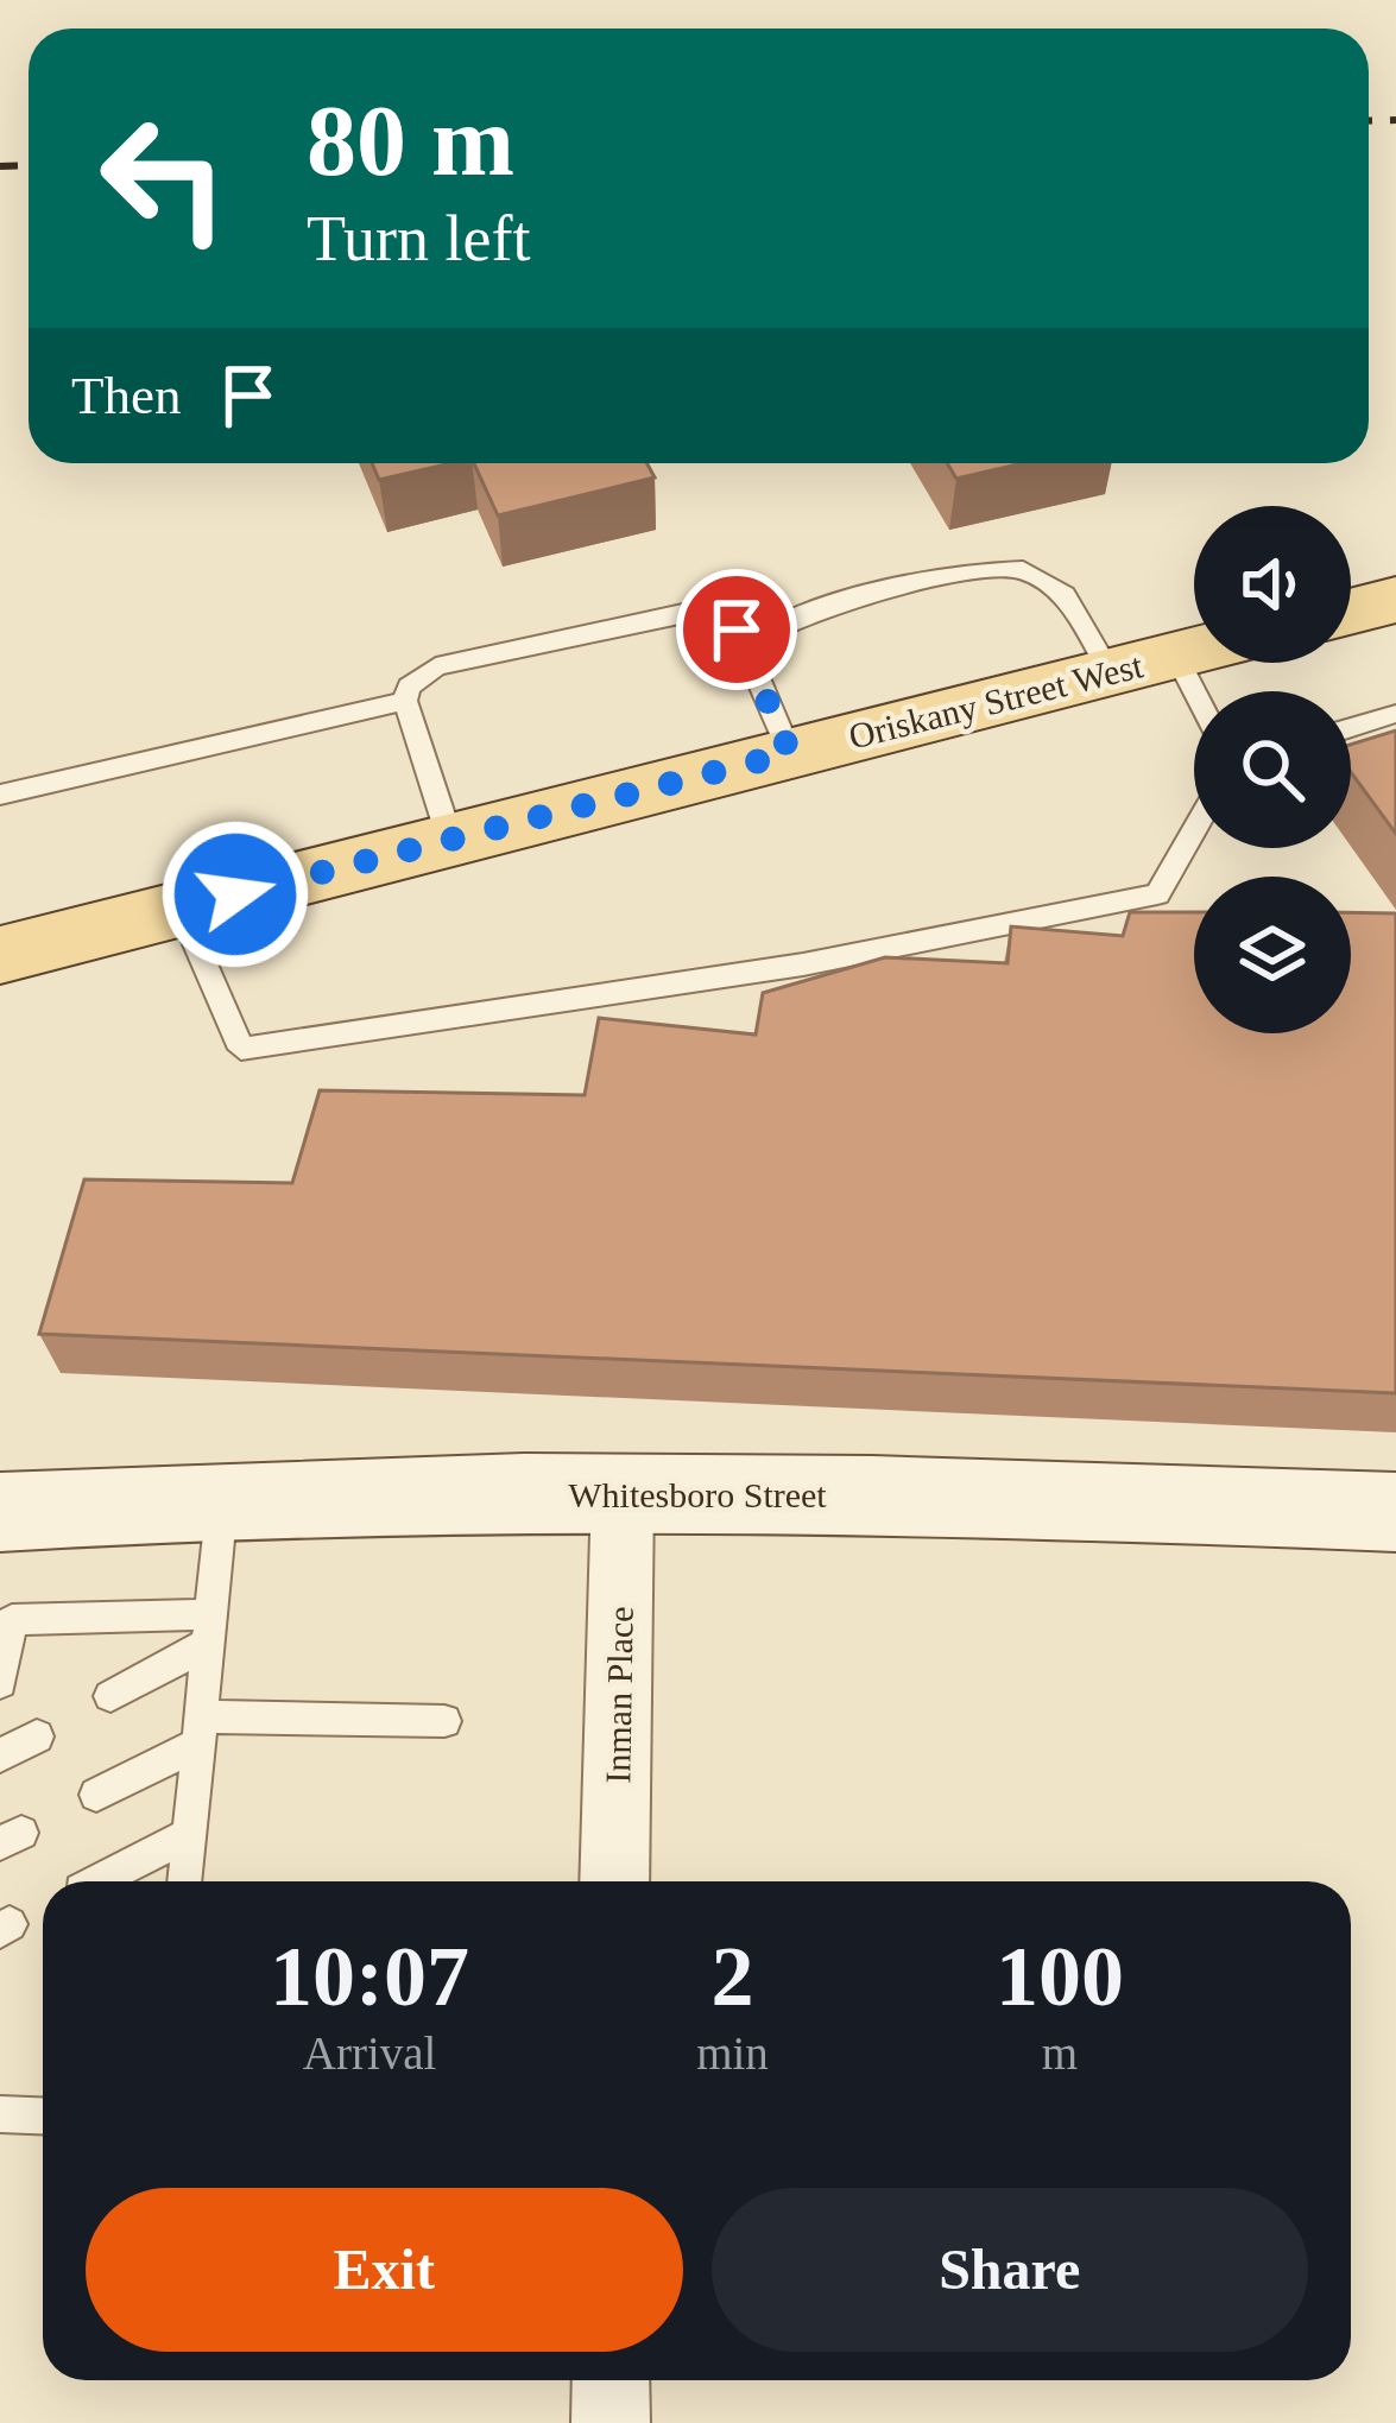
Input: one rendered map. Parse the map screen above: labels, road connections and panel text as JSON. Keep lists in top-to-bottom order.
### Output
{
  "streets": {
    "main road": ["Oriskany Street West"],
    "street": ["Whitesboro Street", "Inman Place"]
  },
  "crossings": [
    ["Whitesboro Street", "Inman Place"]
  ],
  "page": {
    "turn": ["80 m", "Turn left"],
    "then": "Then",
    "eta": [
      "10:07",
      "Arrival",
      "2",
      "min",
      "100",
      "m"
    ],
    "buttons": ["Exit", "Share"]
  }
}
